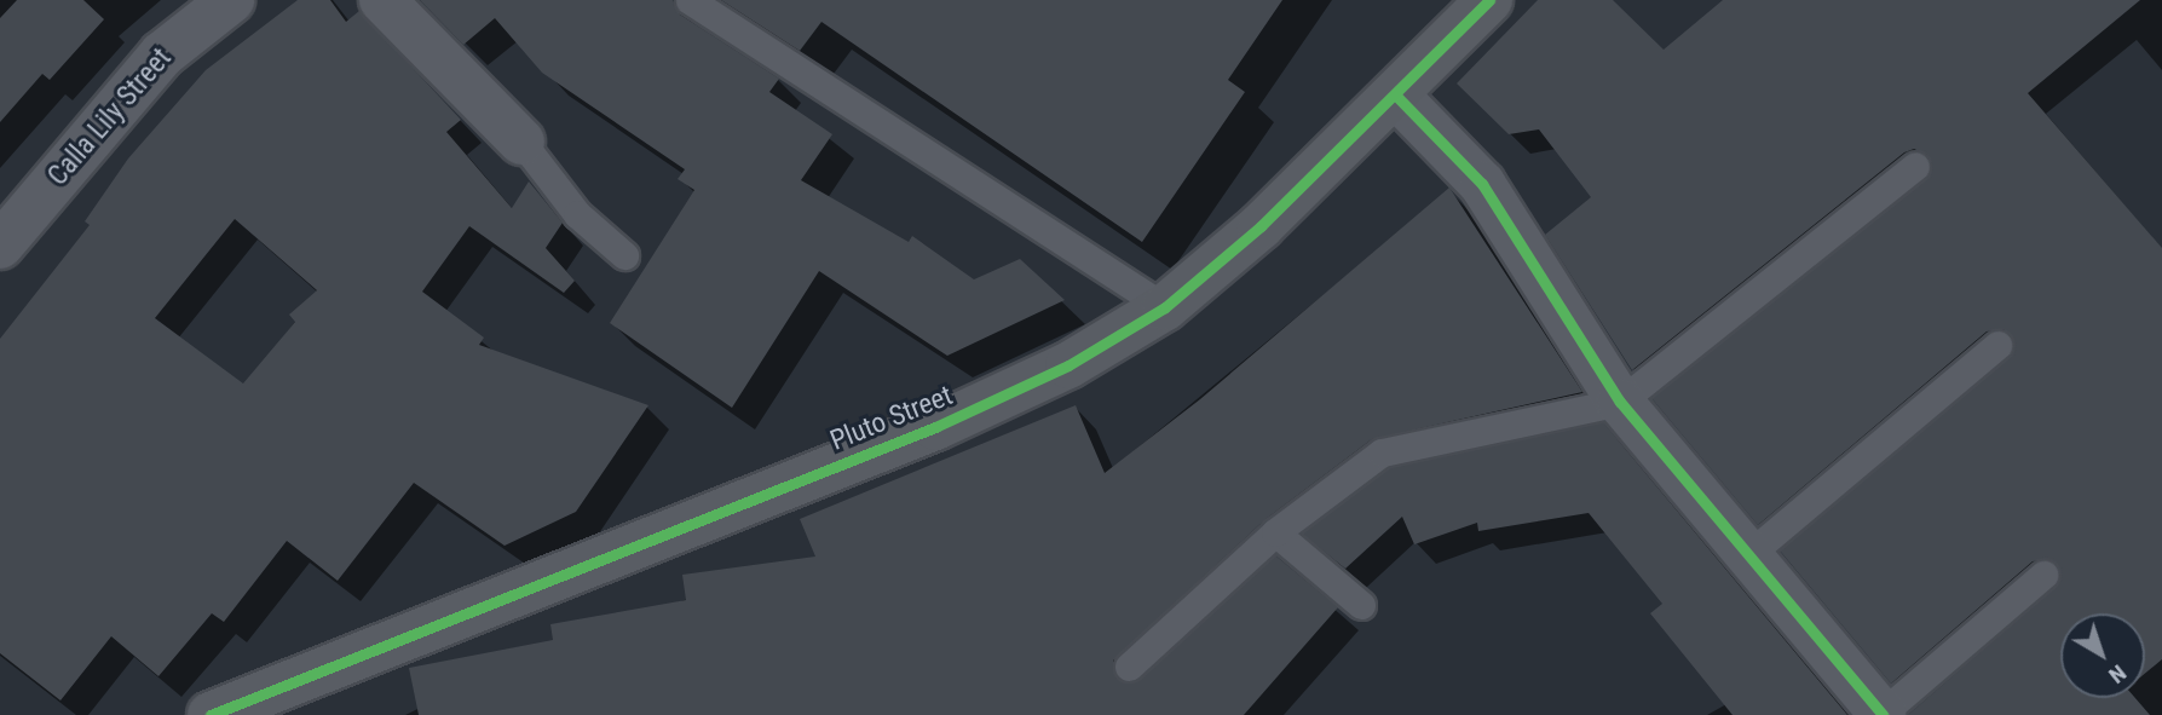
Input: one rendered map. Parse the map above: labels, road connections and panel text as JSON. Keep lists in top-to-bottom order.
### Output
{
  "streets": {
    "street": ["Calla Lily Street", "Pluto Street"]
  },
  "north": "bottom right"
}
